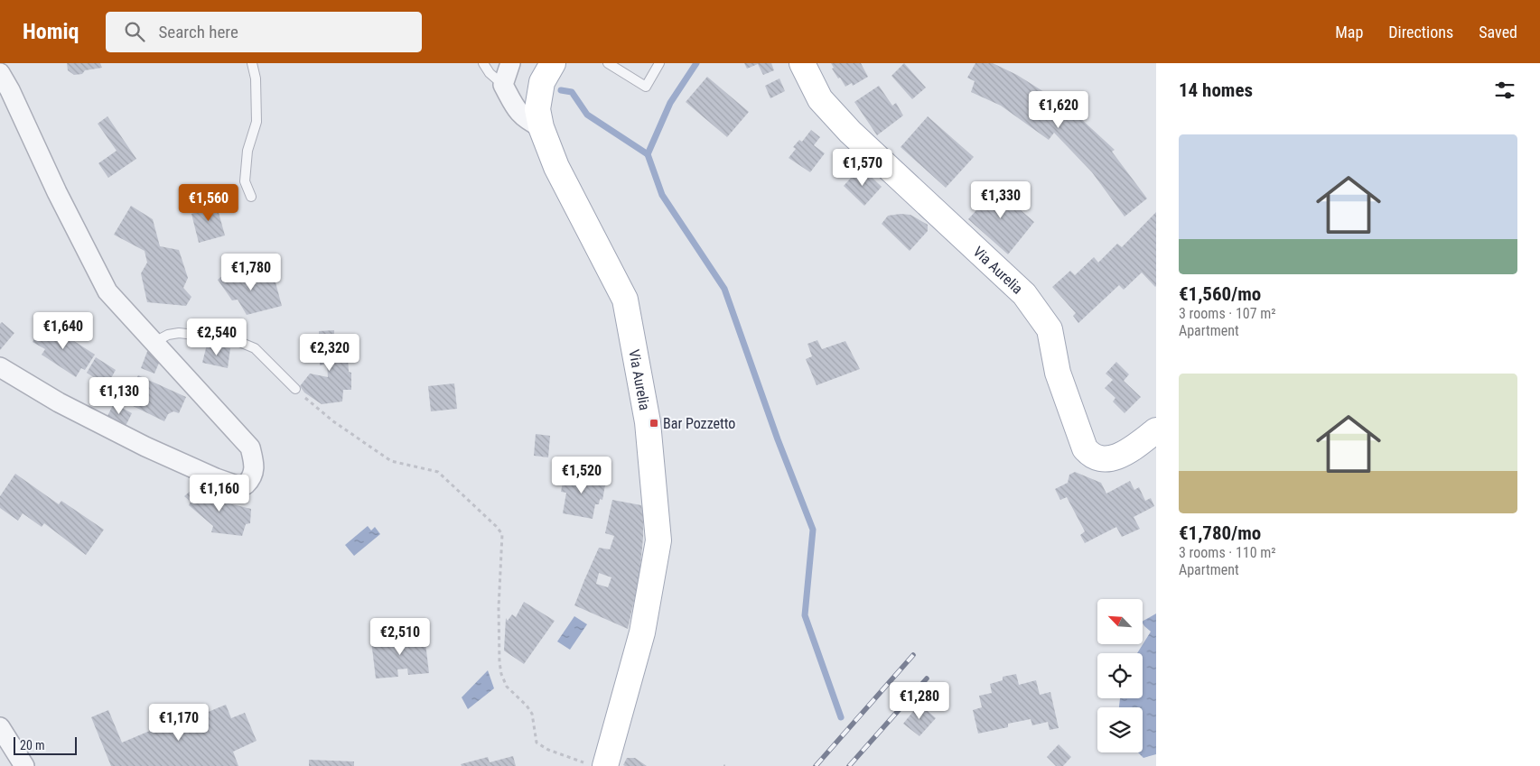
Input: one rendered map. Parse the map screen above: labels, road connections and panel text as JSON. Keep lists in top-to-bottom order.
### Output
{
  "streets": {
    "main road": ["Via Aurelia"]
  },
  "places": {
    "transit": ["Bar Pozzetto"]
  },
  "scale_bar": "20 m",
  "north": "top left",
  "page": {
    "header": "Homiq",
    "search": "Search here",
    "nav": ["Map", "Directions", "Saved"],
    "heading": "14 homes",
    "price": [
      "€1,620",
      "€1,570",
      "€1,330",
      "€1,560",
      "€1,780",
      "€1,640",
      "€2,540",
      "€2,320",
      "€1,130",
      "€1,520",
      "€1,160",
      "€2,510",
      "€1,280",
      "€1,170"
    ],
    "list": [
      {
        "name": "€1,560/mo",
        "note": "3 rooms · 107 m² · Apartment"
      },
      {
        "name": "€1,780/mo",
        "note": "3 rooms · 110 m² · Apartment"
      }
    ],
    "scale": "20 m"
  }
}
